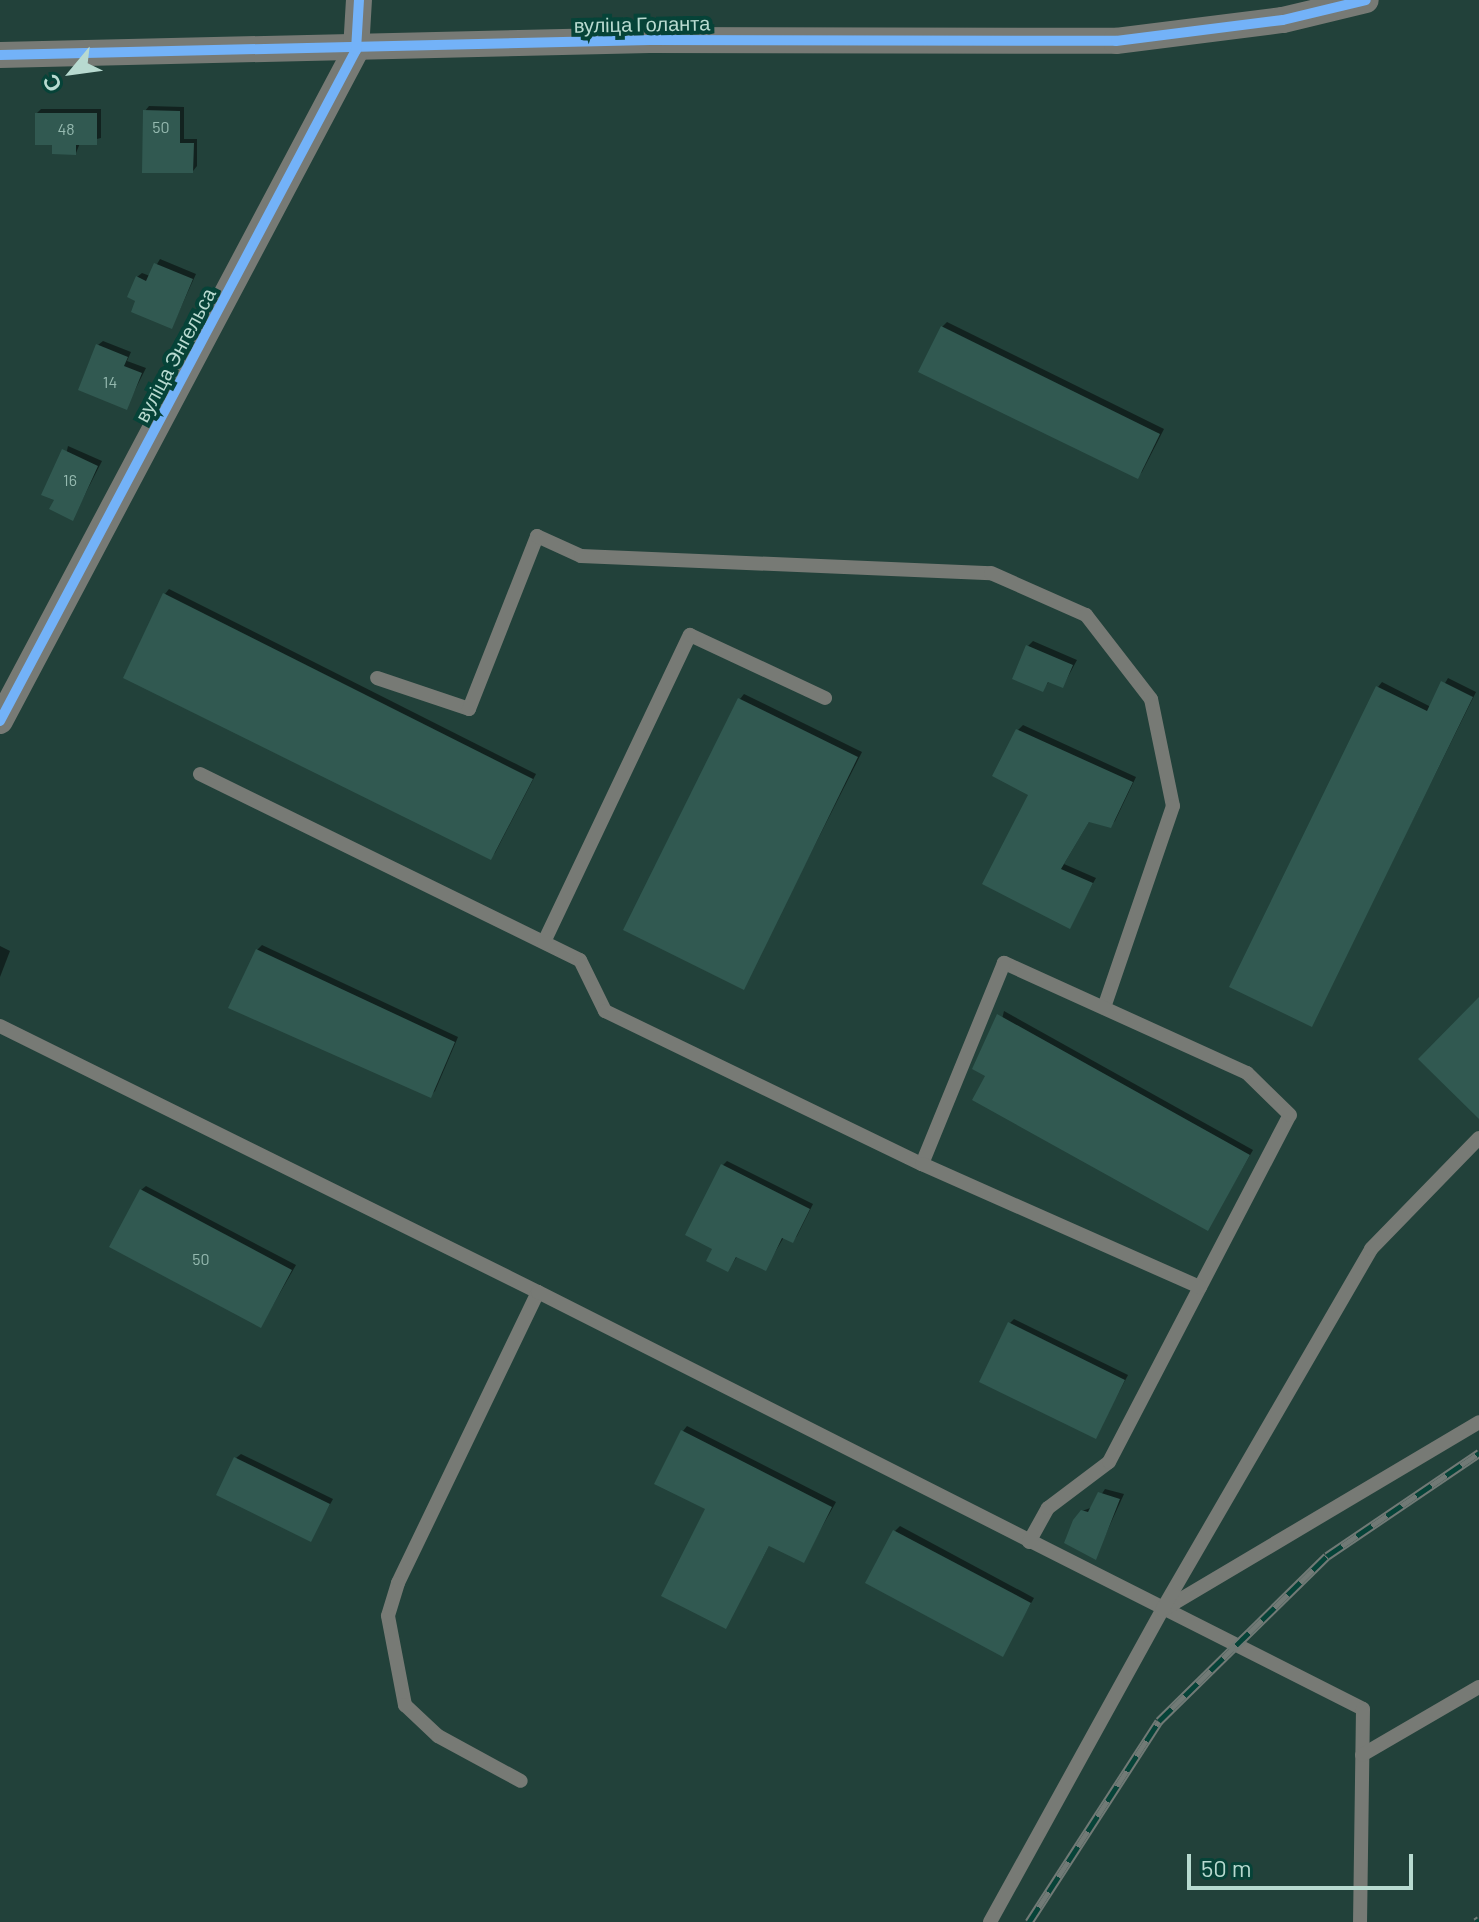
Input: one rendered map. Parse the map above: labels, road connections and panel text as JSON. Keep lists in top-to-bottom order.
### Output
{
  "streets": {
    "street": ["вуліца Голанта", "вуліца Энгельса"]
  },
  "crossings": [
    ["вуліца Голанта", "вуліца Энгельса"]
  ],
  "house_numbers": [
    "50",
    "48",
    "14",
    "16",
    "50"
  ],
  "scale_bar": "50 m",
  "north": "bottom left"
}
